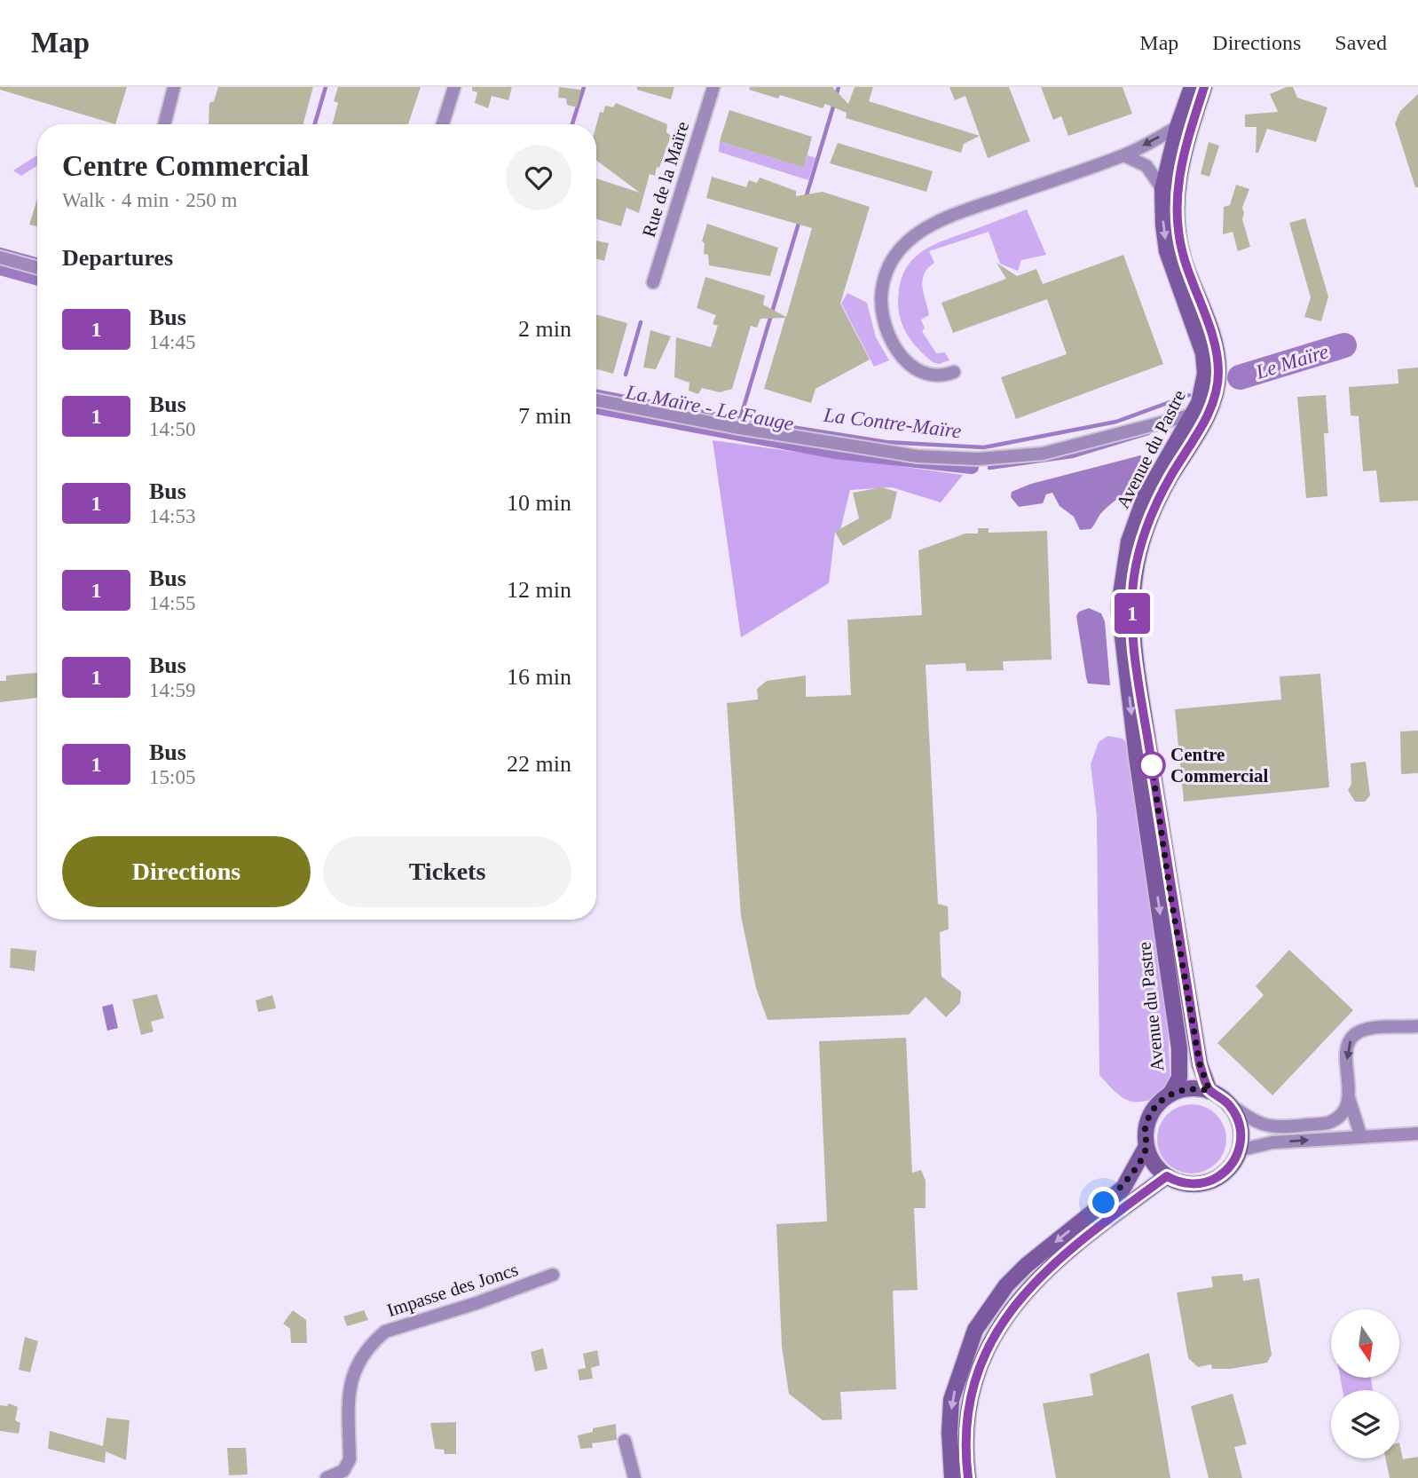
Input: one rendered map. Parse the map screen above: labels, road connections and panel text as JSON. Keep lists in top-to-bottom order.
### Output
{
  "streets": {
    "street": ["Rue de la Maïre", "Avenue du Pastre", "Impasse des Joncs"]
  },
  "water": ["Le Maïre", "La Maïre - Le Fauge", "La Contre-Maïre"],
  "places": ["Centre Commercial"],
  "lines": ["bus line 1"],
  "north": "bottom",
  "page": {
    "header": "Map",
    "nav": ["Map", "Directions", "Saved"],
    "on_map": "1",
    "heading": [
      ["Centre Commercial", "Walk · 4 min · 250 m"],
      "Departures"
    ],
    "list": [
      {
        "mark": "1",
        "name": "Bus",
        "note": "14:45",
        "value": "2 min"
      },
      {
        "mark": "1",
        "name": "Bus",
        "note": "14:50",
        "value": "7 min"
      },
      {
        "mark": "1",
        "name": "Bus",
        "note": "14:53",
        "value": "10 min"
      },
      {
        "mark": "1",
        "name": "Bus",
        "note": "14:55",
        "value": "12 min"
      },
      {
        "mark": "1",
        "name": "Bus",
        "note": "14:59",
        "value": "16 min"
      },
      {
        "mark": "1",
        "name": "Bus",
        "note": "15:05",
        "value": "22 min"
      }
    ],
    "buttons": ["Directions", "Tickets"]
  }
}
